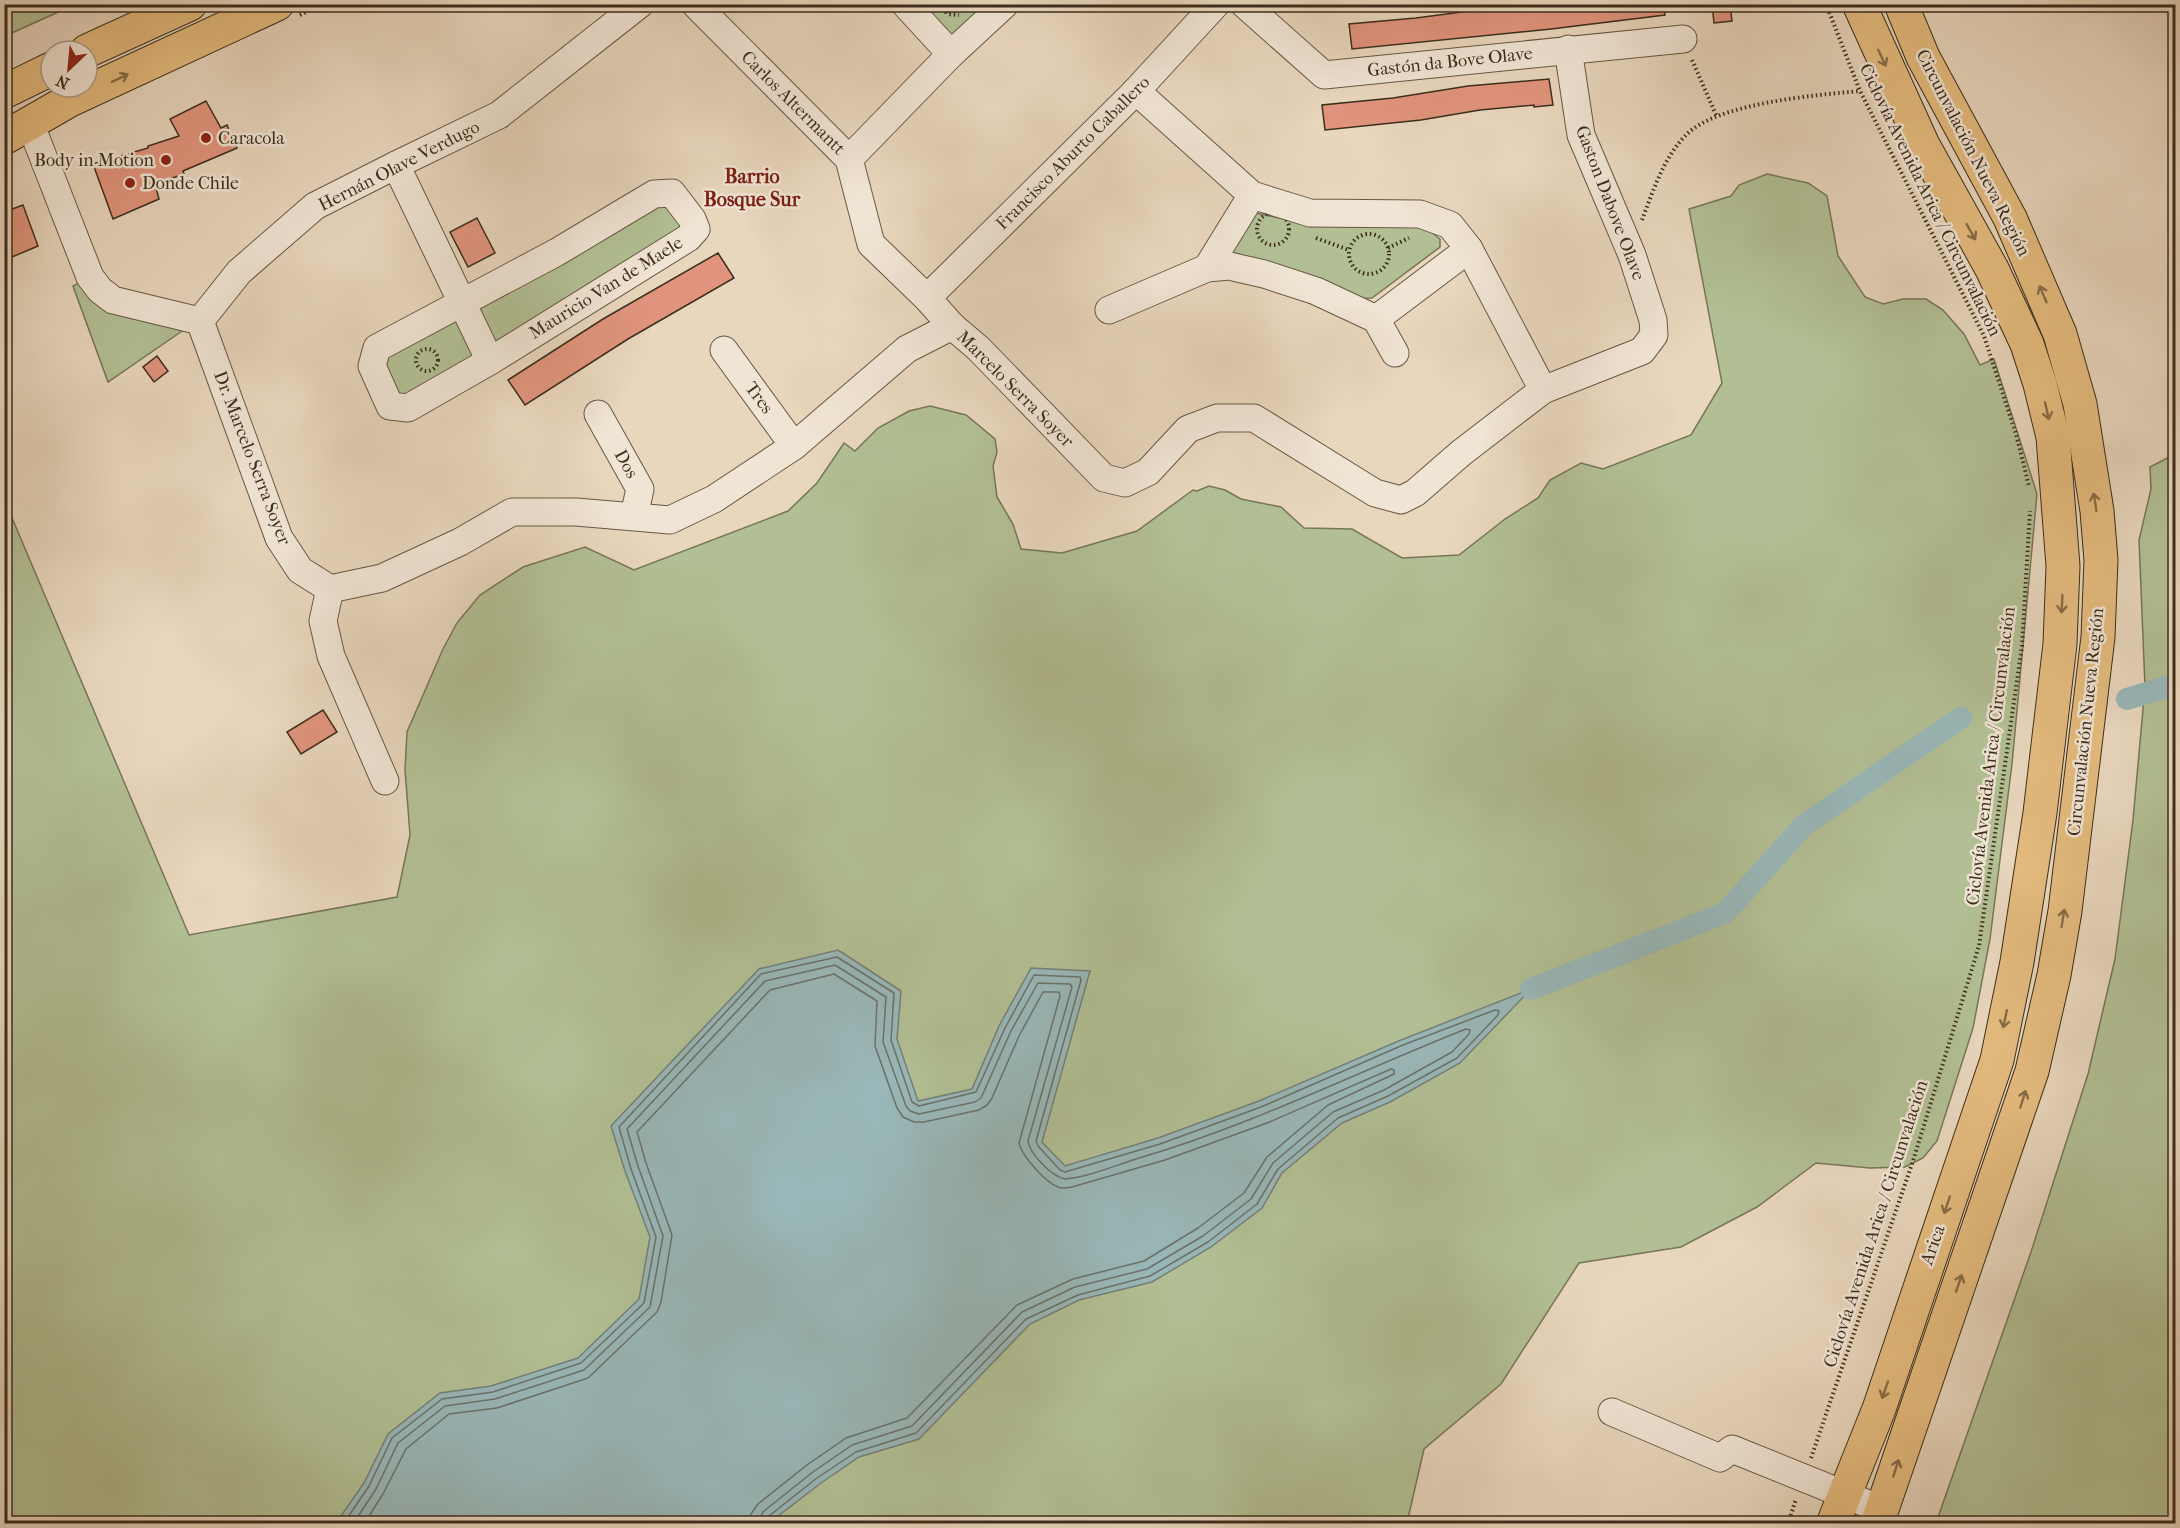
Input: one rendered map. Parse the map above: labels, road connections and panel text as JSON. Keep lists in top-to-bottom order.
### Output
{
  "streets": {
    "main road": ["Circunvalación Nueva Región", "Arica"],
    "street": [
      "Gastón da Bove Olave",
      "Carlos Altermantt",
      "Francisco Aburto Caballero",
      "Hernán Olave Verdugo",
      "Gaston Dabove Olave",
      "Mauricio Van de Maele",
      "Marcelo Serra Soyer",
      "Tres",
      "Dr. Marcelo Serra Soyer",
      "Dos"
    ],
    "path": ["Ciclovía Avenida Arica / Circunvalación"]
  },
  "crossings": [
    ["Gastón da Bove Olave", "Gaston Dabove Olave"],
    ["Carlos Altermantt", "Francisco Aburto Caballero"],
    ["Carlos Altermantt", "Marcelo Serra Soyer"],
    ["Circunvalación Nueva Región", "Arica"],
    ["Hernán Olave Verdugo", "Dr. Marcelo Serra Soyer"],
    ["Gaston Dabove Olave", "Marcelo Serra Soyer"],
    ["Marcelo Serra Soyer", "Tres"],
    ["Marcelo Serra Soyer", "Dr. Marcelo Serra Soyer"],
    ["Marcelo Serra Soyer", "Dos"]
  ],
  "districts": ["Barrio Bosque Sur"],
  "places": ["Caracola", "Body in Motion", "Donde Chile"],
  "north": "bottom left"
}
